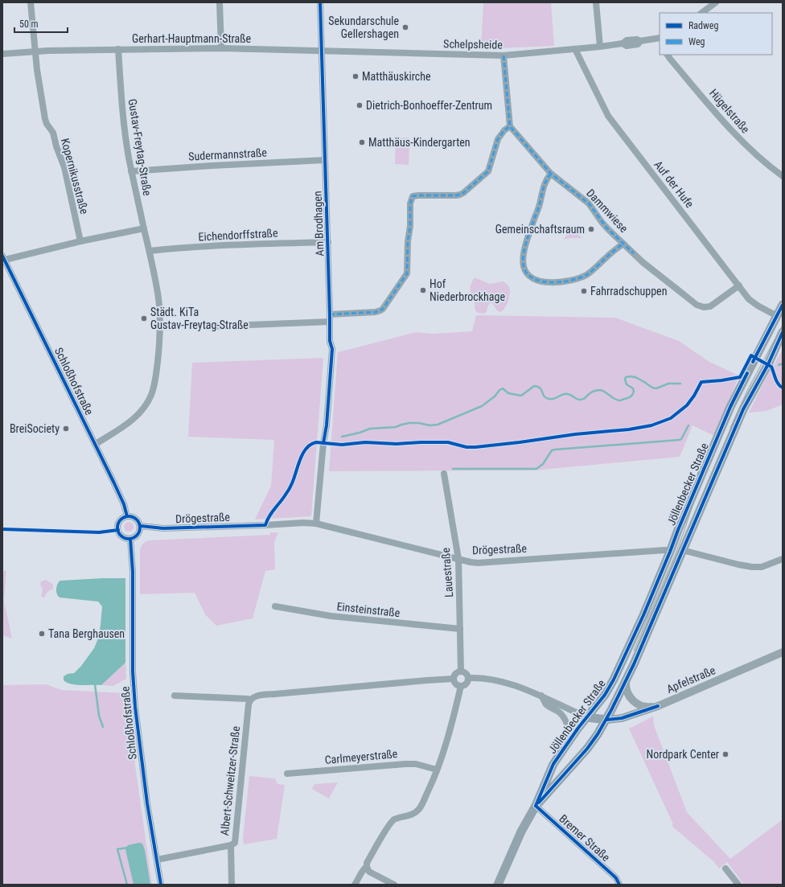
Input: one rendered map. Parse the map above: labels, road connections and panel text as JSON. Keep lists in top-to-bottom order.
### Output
{
  "streets": {
    "main road": ["Jöllenbecker Straße"],
    "street": [
      "Gerhart-Hauptmann-Straße",
      "Schelpsheide",
      "Hügelstraße",
      "Gustav-Freytag-Straße",
      "Sudermannstraße",
      "Kopernikusstraße",
      "Auf der Hufe",
      "Dammwiese",
      "Am Brodhagen",
      "Eichendorffstraße",
      "Schloßhofstraße",
      "Drögestraße",
      "Lauestraße",
      "Einsteinstraße",
      "Apfelstraße",
      "Carlmeyerstraße",
      "Albert-Schweitzer-Straße",
      "Bremer Straße"
    ]
  },
  "crossings": [
    ["Gerhart-Hauptmann-Straße", "Schelpsheide"],
    ["Gerhart-Hauptmann-Straße", "Gustav-Freytag-Straße"],
    ["Gerhart-Hauptmann-Straße", "Kopernikusstraße"],
    ["Gerhart-Hauptmann-Straße", "Am Brodhagen"],
    ["Schelpsheide", "Auf der Hufe"],
    ["Schelpsheide", "Am Brodhagen"],
    ["Gustav-Freytag-Straße", "Sudermannstraße"],
    ["Gustav-Freytag-Straße", "Eichendorffstraße"],
    ["Gustav-Freytag-Straße", "Schloßhofstraße"],
    ["Sudermannstraße", "Am Brodhagen"],
    ["Auf der Hufe", "Dammwiese"],
    ["Auf der Hufe", "Jöllenbecker Straße"],
    ["Am Brodhagen", "Eichendorffstraße"],
    ["Am Brodhagen", "Drögestraße"],
    ["Schloßhofstraße", "Drögestraße"],
    ["Schloßhofstraße", "Albert-Schweitzer-Straße"],
    ["Jöllenbecker Straße", "Drögestraße"],
    ["Jöllenbecker Straße", "Apfelstraße"],
    ["Jöllenbecker Straße", "Bremer Straße"],
    ["Drögestraße", "Lauestraße"],
    ["Lauestraße", "Einsteinstraße"]
  ],
  "places": [
    "Sekundarschule Gellershagen",
    "Matthäuskirche",
    "Dietrich-Bonhoeffer-Zentrum",
    "Matthäus-Kindergarten",
    "Gemeinschaftsraum",
    "Hof Niederbrockhage",
    "Fahrradschuppen",
    "Städt. KiTa Gustav-Freytag-Straße",
    "BreiSociety",
    "Tana Berghausen",
    "Nordpark Center"
  ],
  "legend": ["Radweg", "Weg"],
  "scale_bar": "50 m"
}
